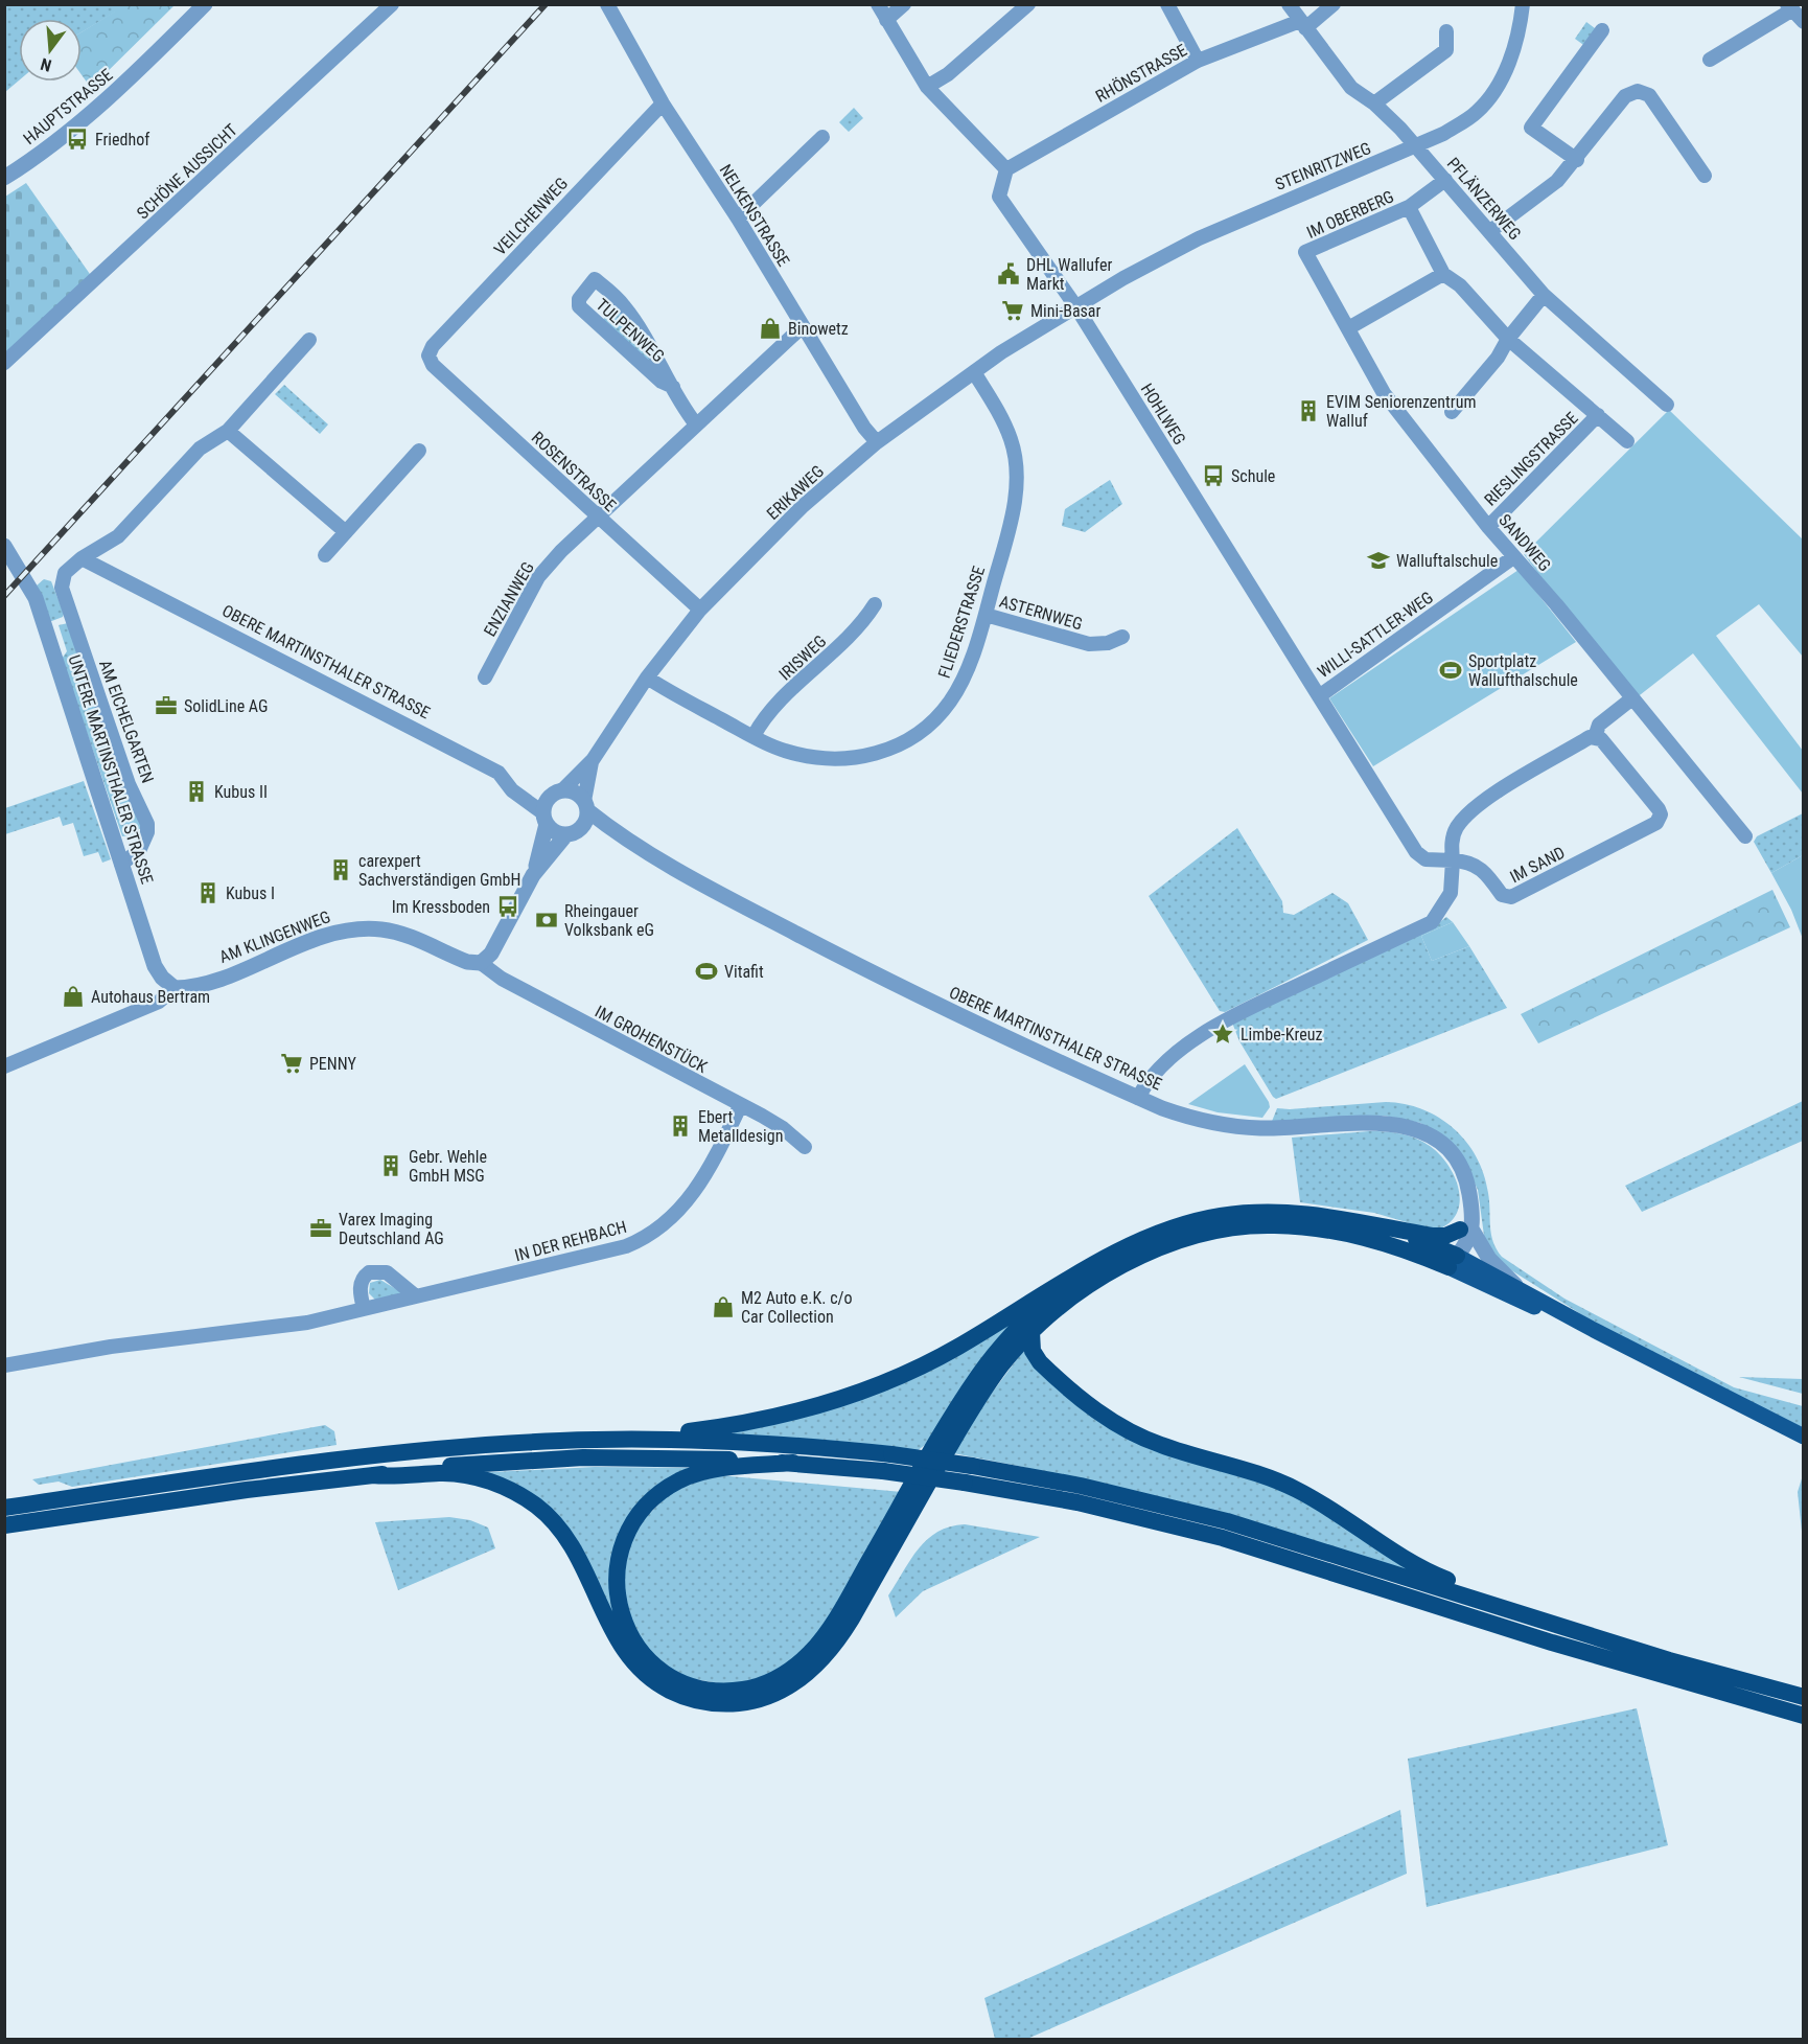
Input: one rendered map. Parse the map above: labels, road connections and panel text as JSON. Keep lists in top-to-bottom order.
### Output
{
  "streets": {
    "street": [
      "RHÖNSTRASSE",
      "HAUPTSTRASSE",
      "STEINRITZWEG",
      "SCHÖNE AUSSICHT",
      "PFLÄNZERWEG",
      "IM OBERBERG",
      "NELKENSTRASSE",
      "VEILCHENWEG",
      "TULPENWEG",
      "HOHLWEG",
      "RIESLINGSTRASSE",
      "ROSENSTRASSE",
      "ERIKAWEG",
      "SANDWEG",
      "ENZIANWEG",
      "ASTERNWEG",
      "FLIEDERSTRASSE",
      "WILLI-SATTLER-WEG",
      "IRISWEG",
      "OBERE MARTINSTHALER STRASSE",
      "AM EICHELGARTEN",
      "UNTERE MARTINSTHALER STRASSE",
      "IM SAND",
      "AM KLINGENWEG",
      "IM GROHENSTÜCK",
      "IN DER REHBACH"
    ]
  },
  "crossings": [
    ["RHÖNSTRASSE", "PFLÄNZERWEG"],
    ["RHÖNSTRASSE", "HOHLWEG"],
    ["STEINRITZWEG", "PFLÄNZERWEG"],
    ["STEINRITZWEG", "HOHLWEG"],
    ["STEINRITZWEG", "ERIKAWEG"],
    ["PFLÄNZERWEG", "IM OBERBERG"],
    ["IM OBERBERG", "RIESLINGSTRASSE"],
    ["IM OBERBERG", "SANDWEG"],
    ["NELKENSTRASSE", "VEILCHENWEG"],
    ["NELKENSTRASSE", "ERIKAWEG"],
    ["VEILCHENWEG", "ROSENSTRASSE"],
    ["HOHLWEG", "ERIKAWEG"],
    ["HOHLWEG", "WILLI-SATTLER-WEG"],
    ["HOHLWEG", "IM SAND"],
    ["RIESLINGSTRASSE", "SANDWEG"],
    ["ROSENSTRASSE", "ERIKAWEG"],
    ["ROSENSTRASSE", "ENZIANWEG"],
    ["ERIKAWEG", "FLIEDERSTRASSE"],
    ["ERIKAWEG", "OBERE MARTINSTHALER STRASSE"],
    ["SANDWEG", "WILLI-SATTLER-WEG"],
    ["ASTERNWEG", "FLIEDERSTRASSE"],
    ["FLIEDERSTRASSE", "IRISWEG"],
    ["OBERE MARTINSTHALER STRASSE", "AM EICHELGARTEN"],
    ["AM EICHELGARTEN", "UNTERE MARTINSTHALER STRASSE"],
    ["UNTERE MARTINSTHALER STRASSE", "AM KLINGENWEG"],
    ["AM KLINGENWEG", "IM GROHENSTÜCK"],
    ["IM GROHENSTÜCK", "IN DER REHBACH"]
  ],
  "places": {
    "bus stop": ["Friedhof", "Schule", "Im Kressboden"],
    "public building": ["DHL Wallufer Markt"],
    "supermarket": ["Mini-Basar", "PENNY"],
    "shop": ["Binowetz", "Autohaus Bertram", "M2 Auto e.K. c/o Car Collection"],
    "building": [
      "EVIM Seniorenzentrum Walluf",
      "Kubus II",
      "carexpert Sachverständigen GmbH",
      "Kubus I",
      "Ebert Metalldesign",
      "Gebr. Wehle GmbH MSG"
    ],
    "school or university": ["Walluftalschule"],
    "sports": ["Sportplatz Wallufthalschule", "Vitafit"],
    "office": ["SolidLine AG", "Varex Imaging Deutschland AG"],
    "bank": ["Rheingauer Volksbank eG"],
    "place": ["Limbe-Kreuz"]
  },
  "north": "bottom"
}
